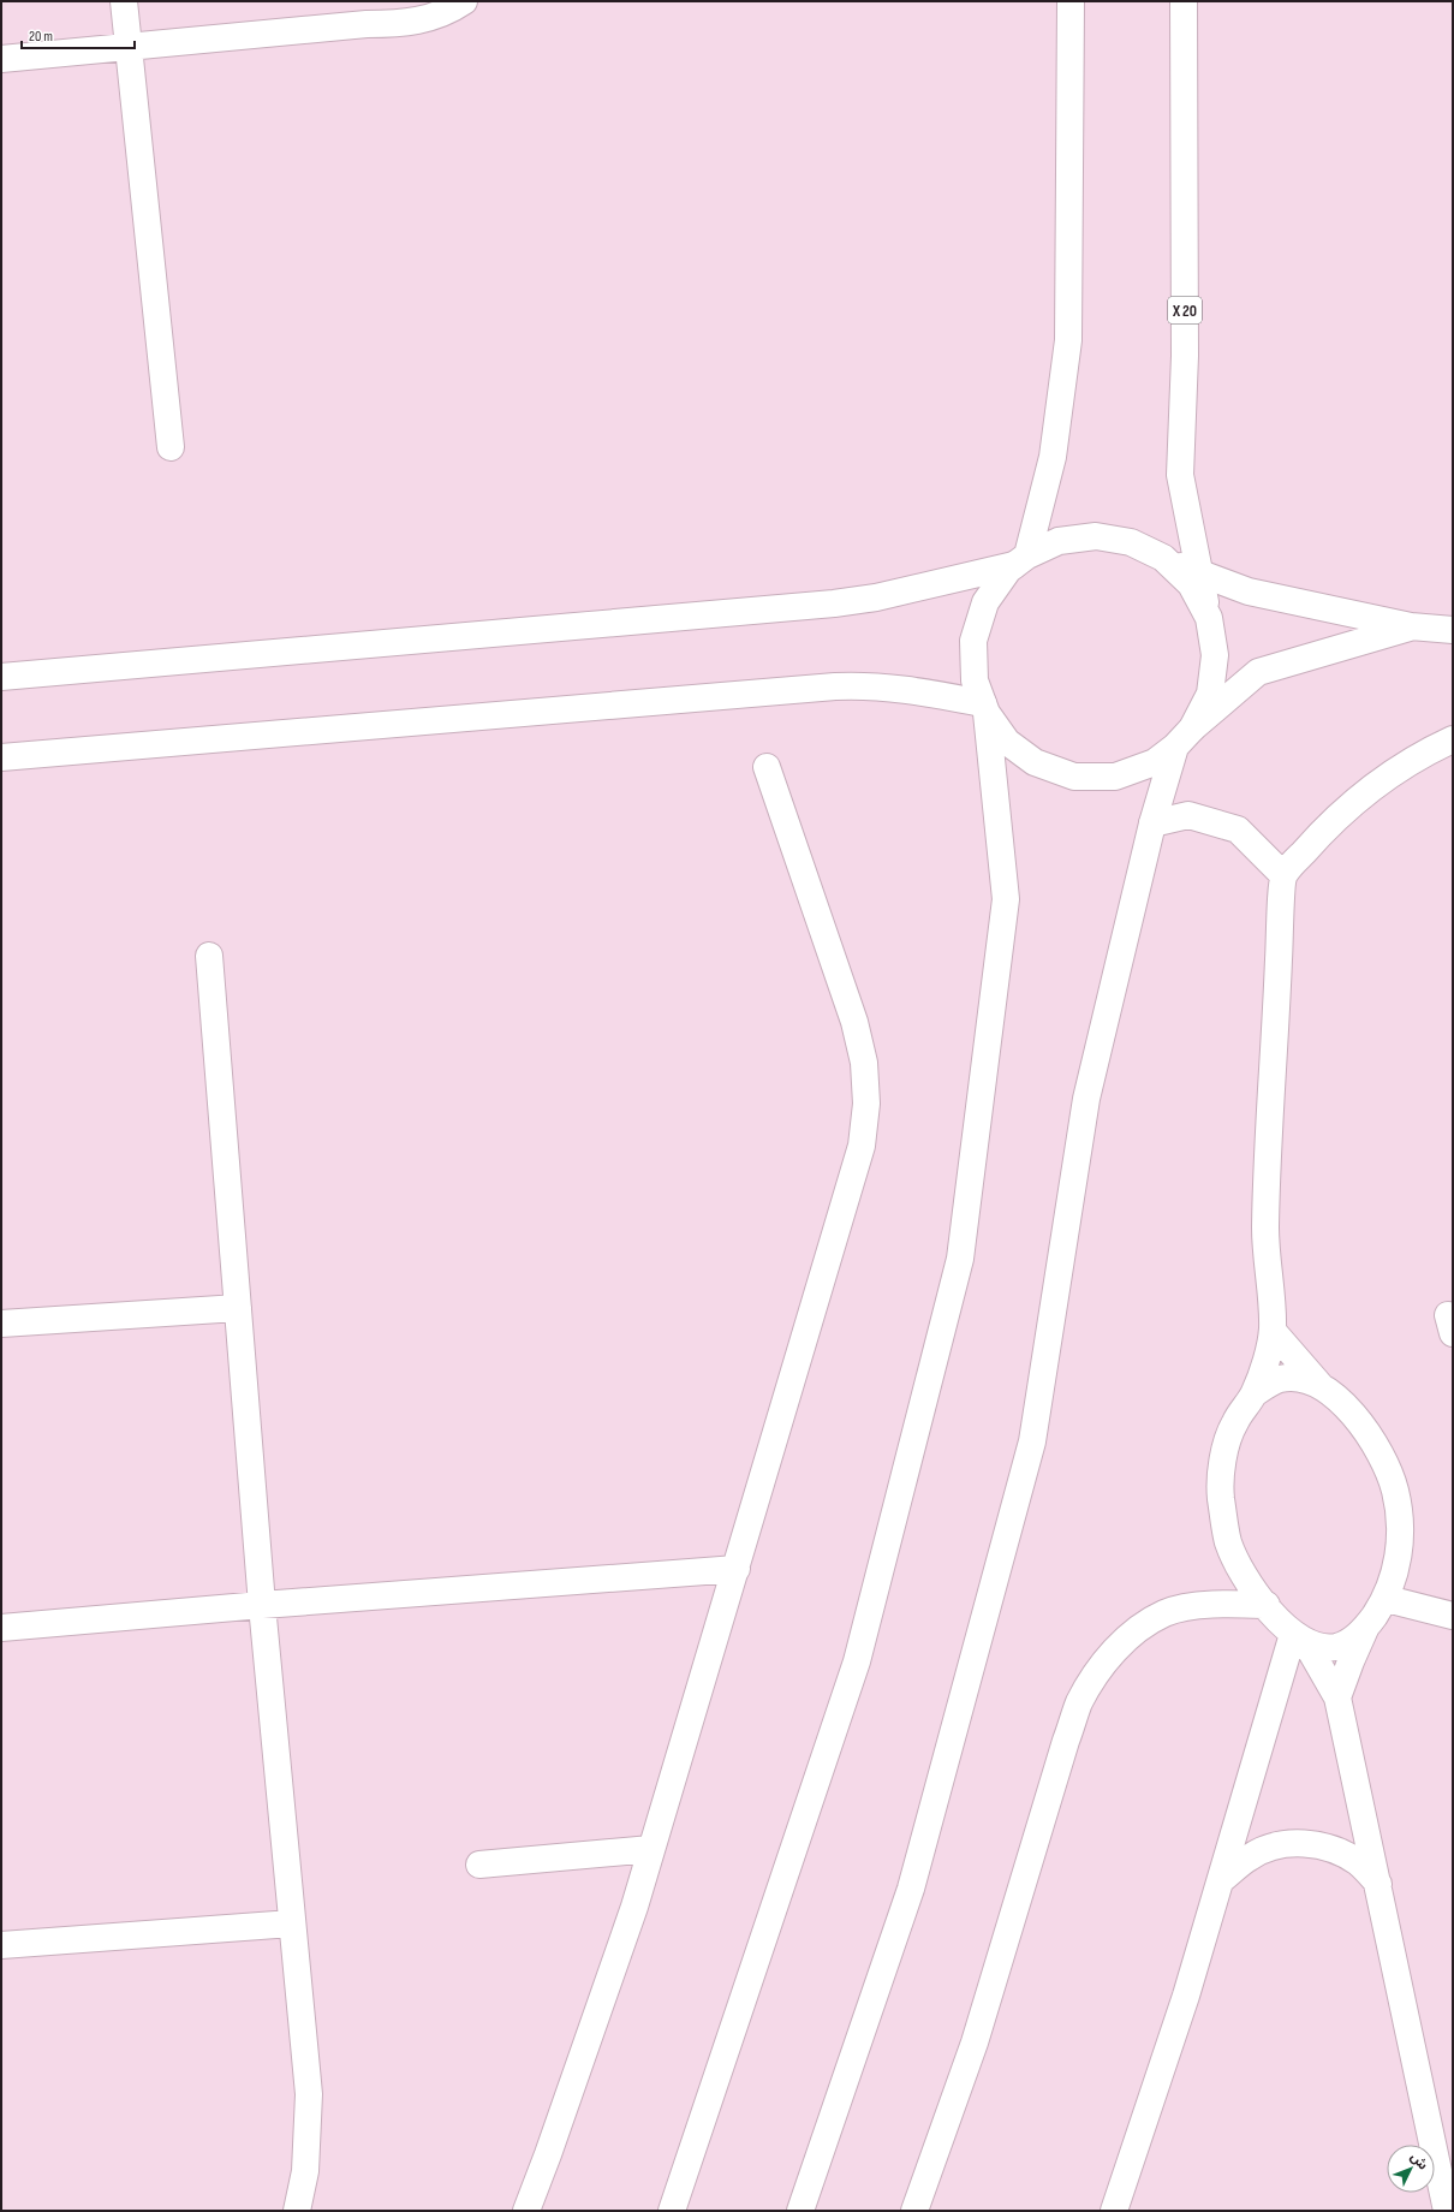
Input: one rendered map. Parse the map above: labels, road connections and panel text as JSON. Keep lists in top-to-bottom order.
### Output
{
  "streets": {
    "main road": ["X 20"]
  },
  "scale_bar": "20 m",
  "north": "top right"
}
